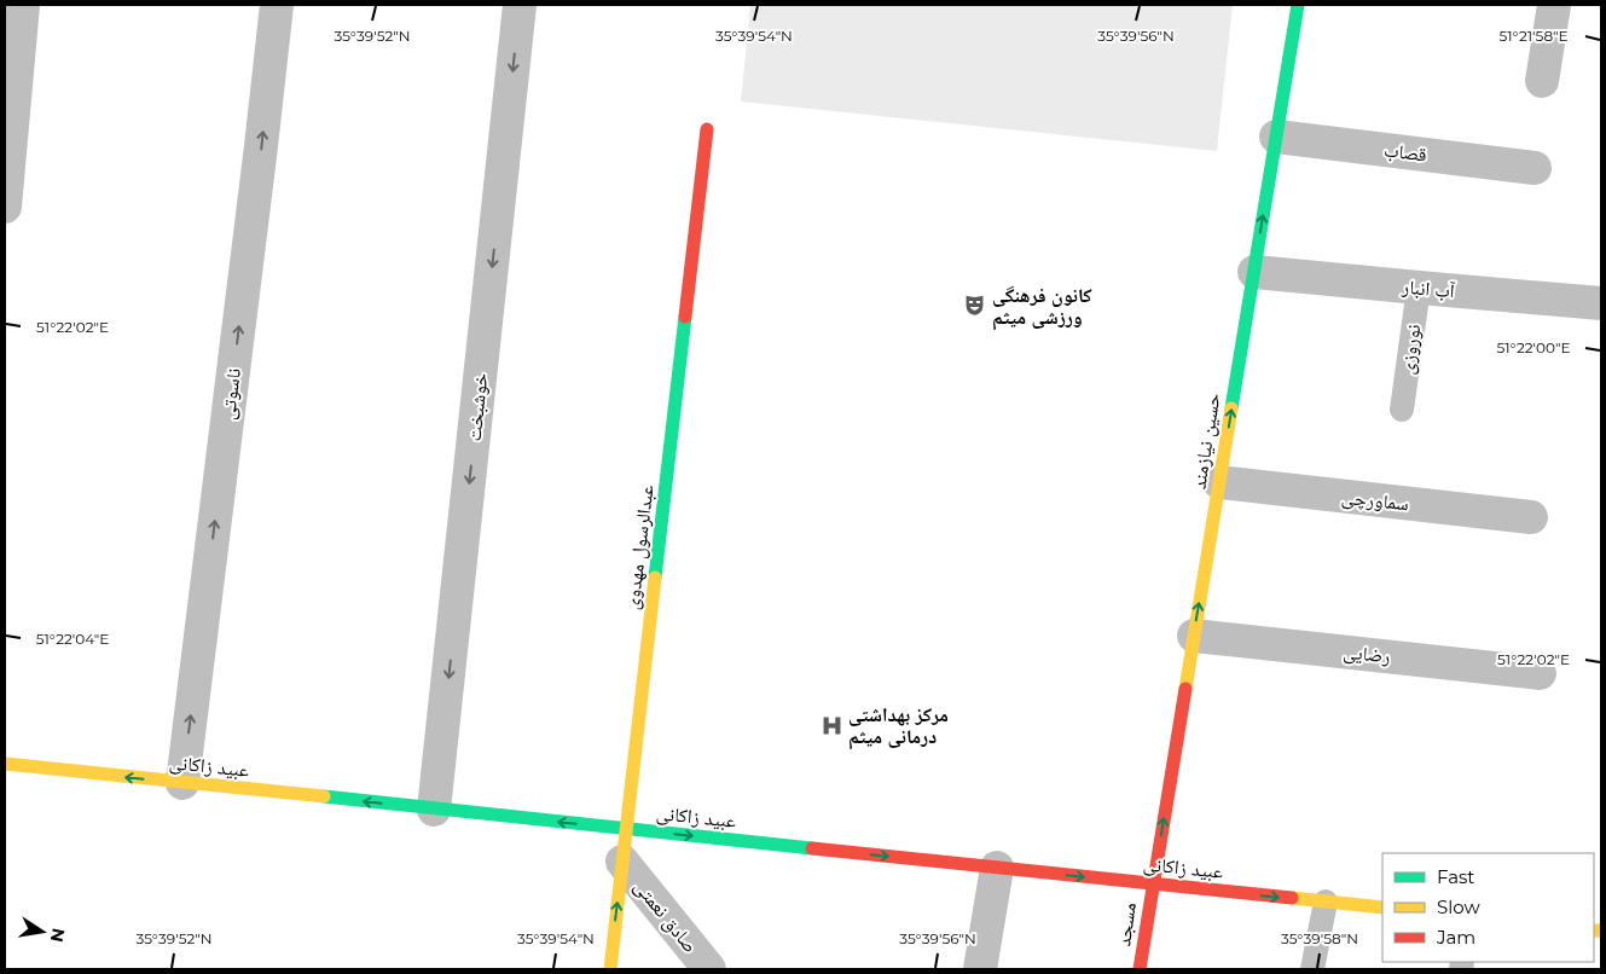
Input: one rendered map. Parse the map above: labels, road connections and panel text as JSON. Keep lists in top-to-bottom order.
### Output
{
  "streets": {
    "street": [
      "قصاب",
      "آب انبار",
      "ناسوتی",
      "خوشبخت",
      "حسین نیازمند",
      "سماورچی",
      "عبدالرسول مهدوی",
      "رضایی",
      "عبید زاکانی",
      "صادق نعمتی",
      "مسجد"
    ],
    "lane": ["نوروزی"]
  },
  "crossings": [
    ["قصاب", "حسین نیازمند"],
    ["آب انبار", "نوروزی"],
    ["آب انبار", "حسین نیازمند"],
    ["ناسوتی", "عبید زاکانی"],
    ["خوشبخت", "عبید زاکانی"],
    ["حسین نیازمند", "سماورچی"],
    ["حسین نیازمند", "رضایی"],
    ["حسین نیازمند", "عبید زاکانی"],
    ["حسین نیازمند", "مسجد"],
    ["عبدالرسول مهدوی", "عبید زاکانی"],
    ["عبدالرسول مهدوی", "صادق نعمتی"],
    ["عبید زاکانی", "مسجد"]
  ],
  "one_way": ["ناسوتی", "خوشبخت", "حسین نیازمند"],
  "places": {
    "theatre": ["کانون فرهنگی ورزشی میثم"],
    "hospital": ["مرکز بهداشتی درمانی میثم"]
  },
  "legend": ["Fast", "Slow", "Jam"],
  "north": "right",
  "coordinates": [
    "35°39'52\"N",
    "35°39'54\"N",
    "35°39'56\"N",
    "51°21'58\"E",
    "51°22'02\"E",
    "51°22'00\"E",
    "51°22'04\"E",
    "35°39'58\"N"
  ]
}
